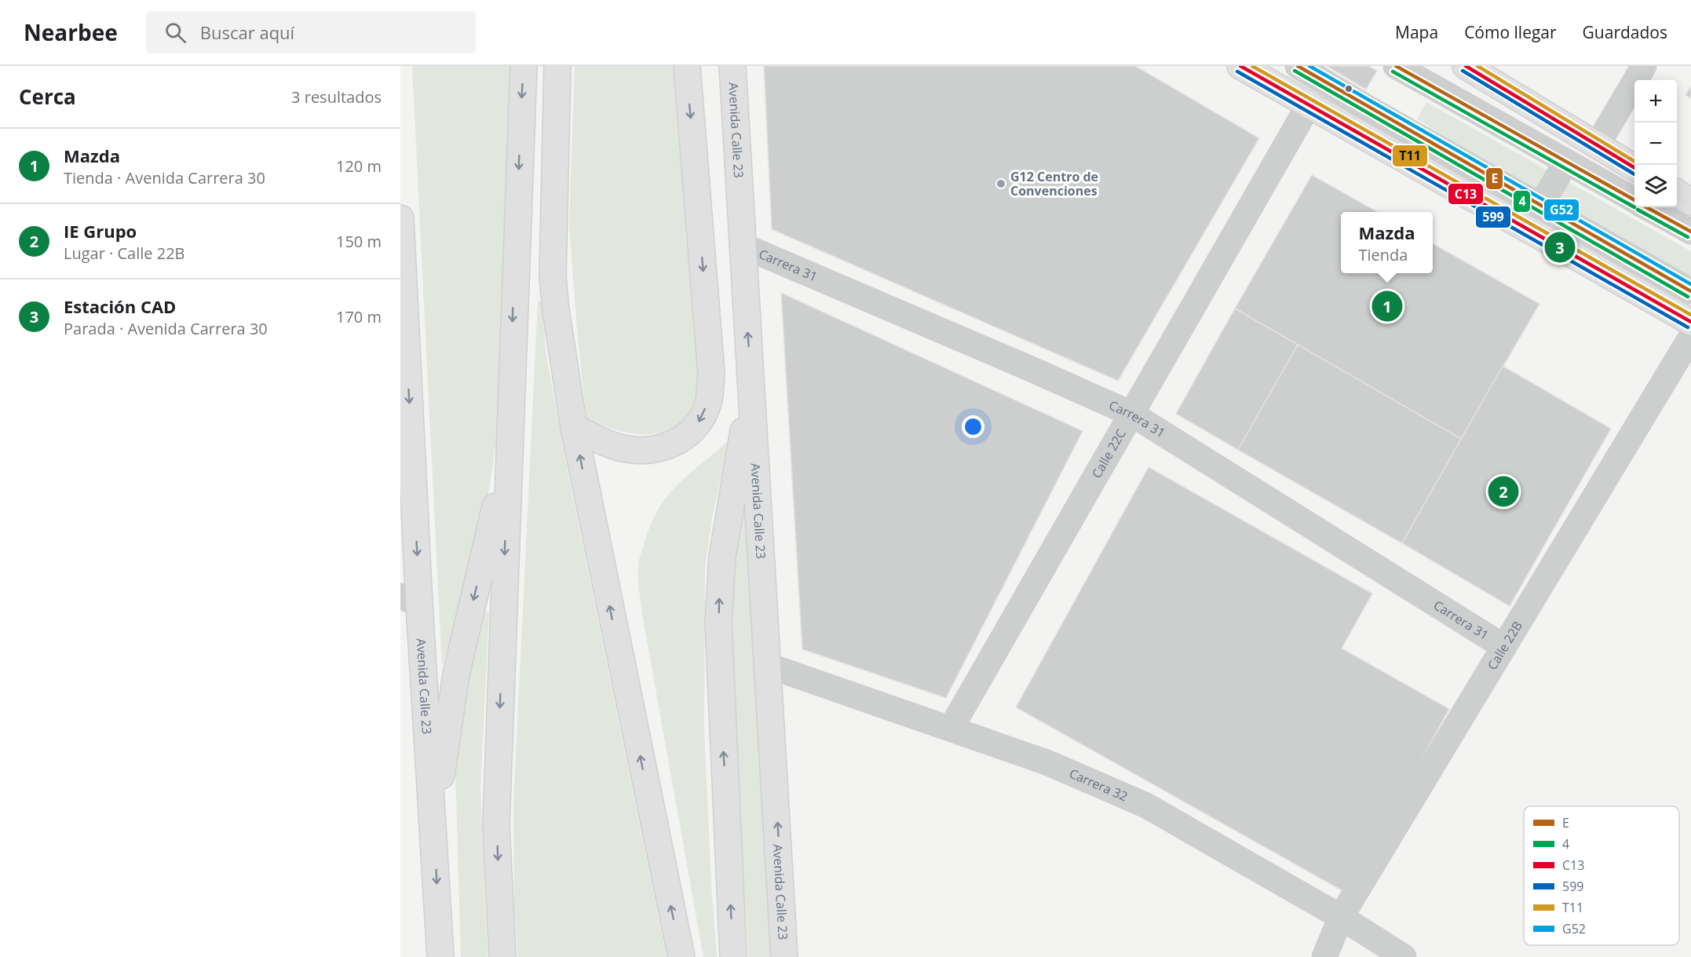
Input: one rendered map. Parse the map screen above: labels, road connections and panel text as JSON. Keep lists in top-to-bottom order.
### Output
{
  "streets": {
    "highway": ["Avenida Calle 23"],
    "street": [
      "Carrera 31",
      "Calle 22C",
      "Calle 22B",
      "Carrera 32"
    ]
  },
  "crossings": [
    ["Avenida Calle 23", "Carrera 31"],
    ["Avenida Calle 23", "Carrera 32"],
    ["Carrera 31", "Calle 22C"],
    ["Carrera 31", "Calle 22B"],
    ["Calle 22C", "Carrera 32"],
    ["Calle 22B", "Carrera 32"]
  ],
  "places": ["G12 Centro de Convenciones"],
  "lines": [
    "transit line E",
    "transit line C13",
    "transit line T11",
    "transit line G52",
    "transit line 4",
    "transit line 599"
  ],
  "legend": [
    "E",
    "4",
    "C13",
    "599",
    "T11",
    "G52"
  ],
  "page": {
    "header": "Nearbee",
    "search": "Buscar aquí",
    "nav": ["Mapa", "Cómo llegar", "Guardados"],
    "heading": ["Cerca", "3 resultados"],
    "map_buttons": ["+", "−"],
    "list": [
      {
        "mark": "1",
        "name": "Mazda",
        "note": "Tienda · Avenida Carrera 30",
        "value": "120 m"
      },
      {
        "mark": "2",
        "name": "IE Grupo",
        "note": "Lugar · Calle 22B",
        "value": "150 m"
      },
      {
        "mark": "3",
        "name": "Estación CAD",
        "note": "Parada · Avenida Carrera 30",
        "value": "170 m"
      }
    ],
    "popup": ["Mazda", "Tienda"],
    "pins": ["3", "1", "2"]
  }
}
